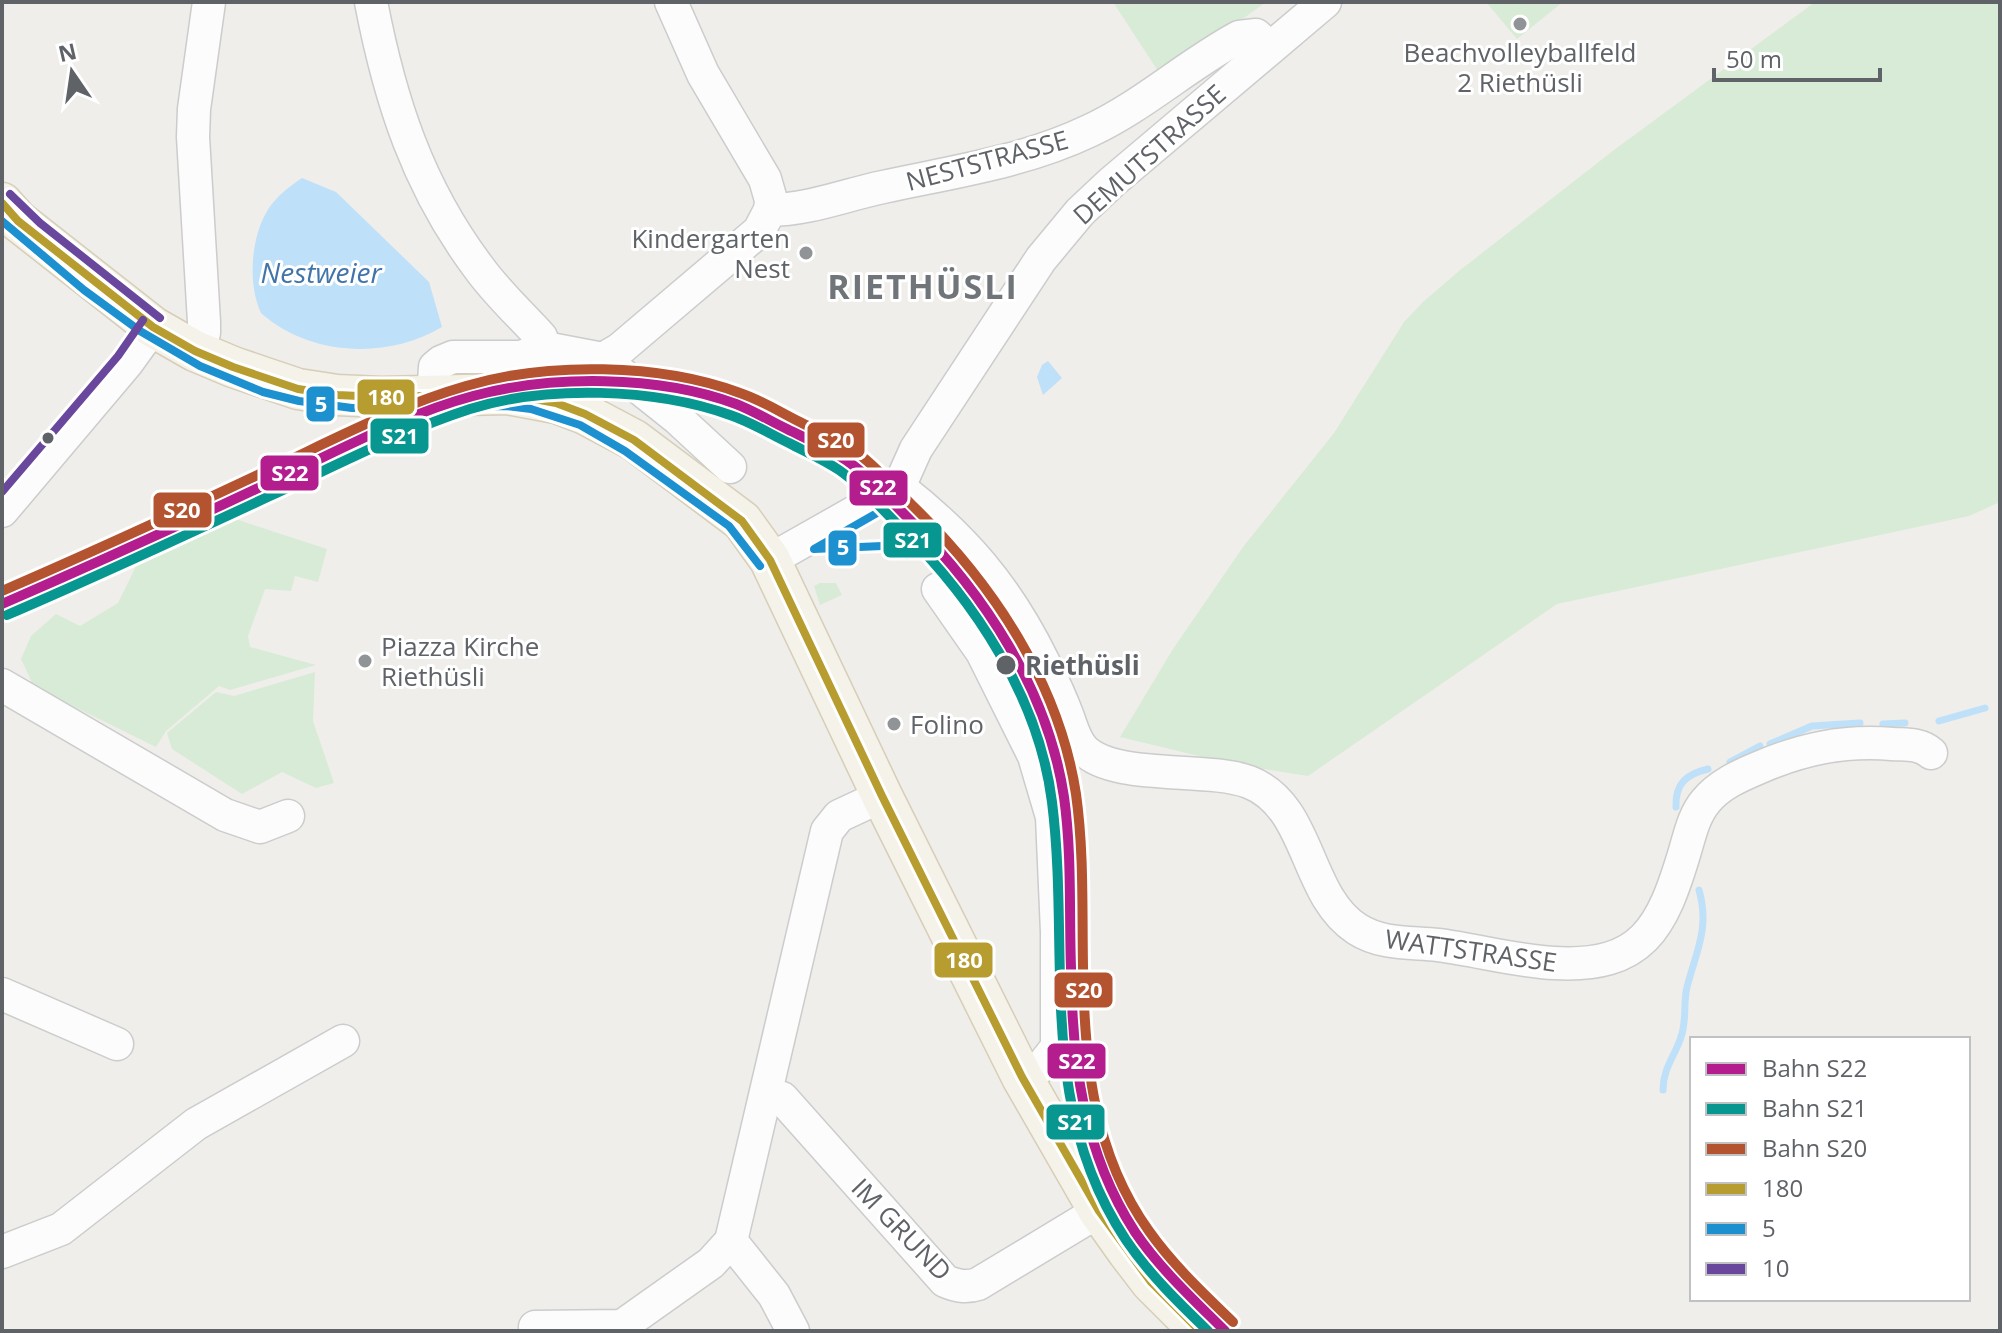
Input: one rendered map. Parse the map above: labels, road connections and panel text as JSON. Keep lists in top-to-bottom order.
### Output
{
  "streets": {
    "street": [
      "DEMUTSTRASSE",
      "NESTSTRASSE",
      "WATTSTRASSE",
      "IM GRUND"
    ]
  },
  "crossings": [
    ["DEMUTSTRASSE", "NESTSTRASSE"],
    ["DEMUTSTRASSE", "WATTSTRASSE"]
  ],
  "districts": ["RIETHÜSLI"],
  "water": ["Nestweier"],
  "places": [
    "Beachvolleyballfeld 2 Riethüsli",
    "Kindergarten Nest",
    "Piazza Kirche Riethüsli",
    "Riethüsli",
    "Folino"
  ],
  "lines": [
    "transit line 10",
    "transit line 180",
    "transit line 5",
    "rail line S20",
    "rail line S22",
    "rail line S21"
  ],
  "legend": [
    "Bahn S22",
    "Bahn S21",
    "Bahn S20",
    "180",
    "5",
    "10"
  ],
  "scale_bar": "50 m",
  "north": "top"
}
